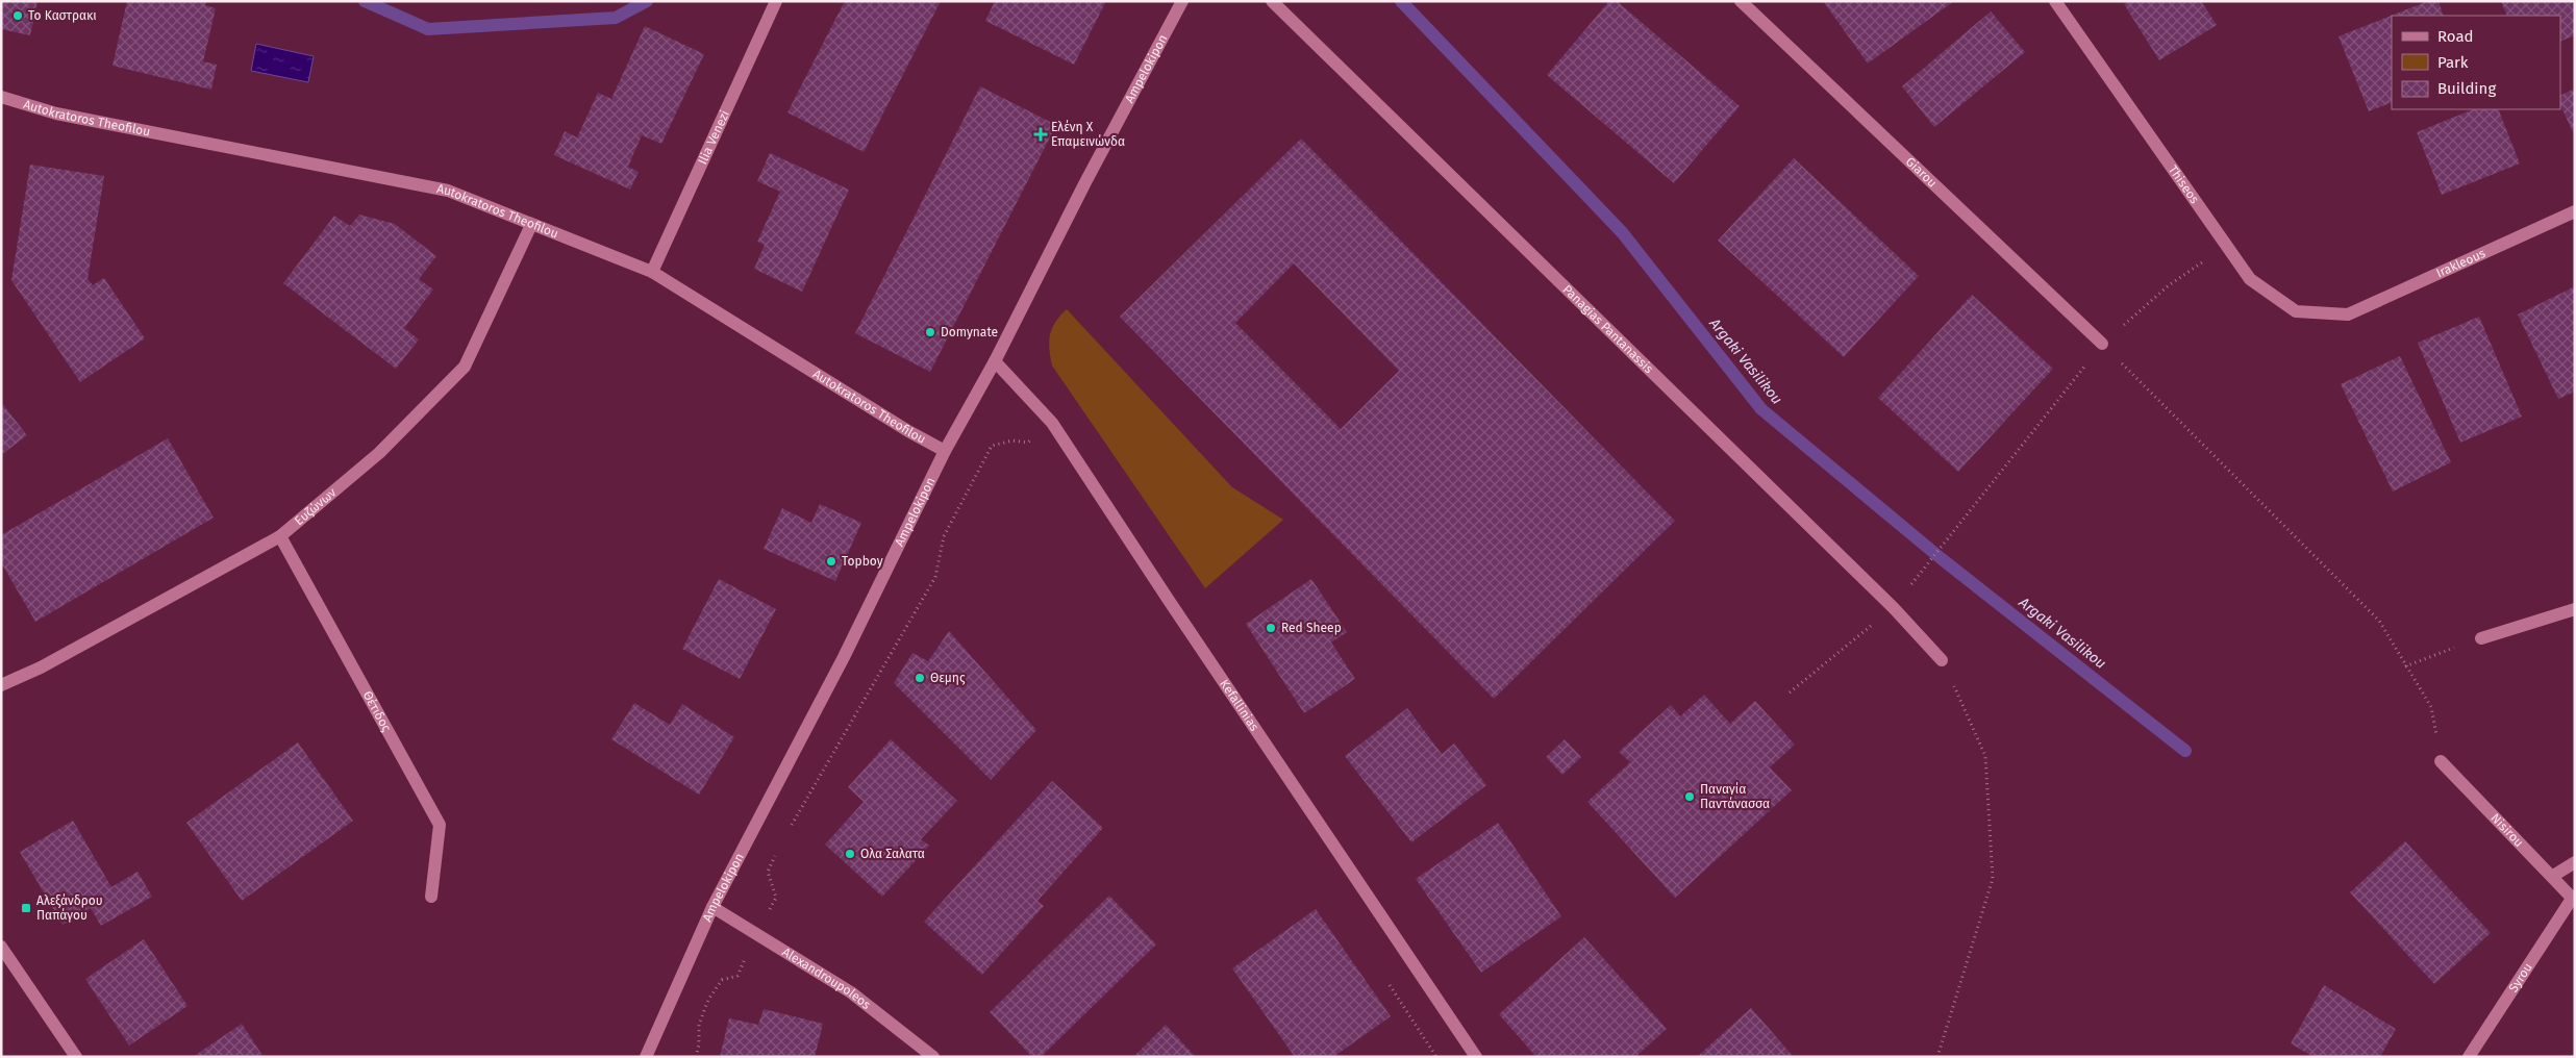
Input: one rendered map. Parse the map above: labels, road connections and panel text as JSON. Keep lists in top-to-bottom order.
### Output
{
  "streets": {
    "street": [
      "Ampelokipon",
      "Autokratoros Theofilou",
      "Ilia Venezi",
      "Giarou",
      "Thiseos",
      "Irakleous",
      "Panagias Pantanassis",
      "Ευζώνων",
      "Kefallinias",
      "Θέτιδος",
      "Nisirou",
      "Syrou",
      "Alexandroupoleos"
    ]
  },
  "crossings": [
    ["Ampelokipon", "Autokratoros Theofilou"],
    ["Ampelokipon", "Kefallinias"],
    ["Ampelokipon", "Alexandroupoleos"],
    ["Autokratoros Theofilou", "Ilia Venezi"],
    ["Autokratoros Theofilou", "Ευζώνων"],
    ["Thiseos", "Irakleous"],
    ["Ευζώνων", "Θέτιδος"],
    ["Nisirou", "Syrou"]
  ],
  "water": ["Argaki Vasilikou"],
  "places": {
    "other": [
      "Το Καστρακι",
      "Domynate",
      "Topboy",
      "Red Sheep",
      "Θεμης",
      "Παναγία Παντάνασσα",
      "Ολα Σαλατα"
    ],
    "health": ["Ελένη Χ Επαμεινώνδα"],
    "transit": ["Αλεξάνδρου Παπάγου"]
  },
  "legend": ["Road", "Park", "Building"]
}
